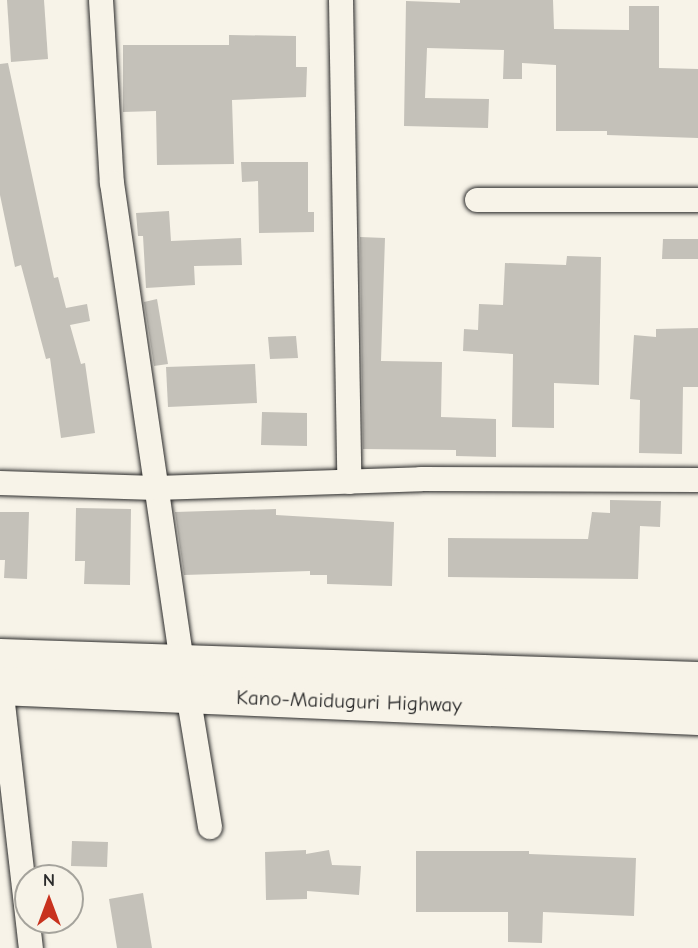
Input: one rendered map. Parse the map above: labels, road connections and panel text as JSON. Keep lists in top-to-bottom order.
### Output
{
  "streets": {
    "highway": ["Kano-Maiduguri Highway"]
  },
  "north": "top"
}
